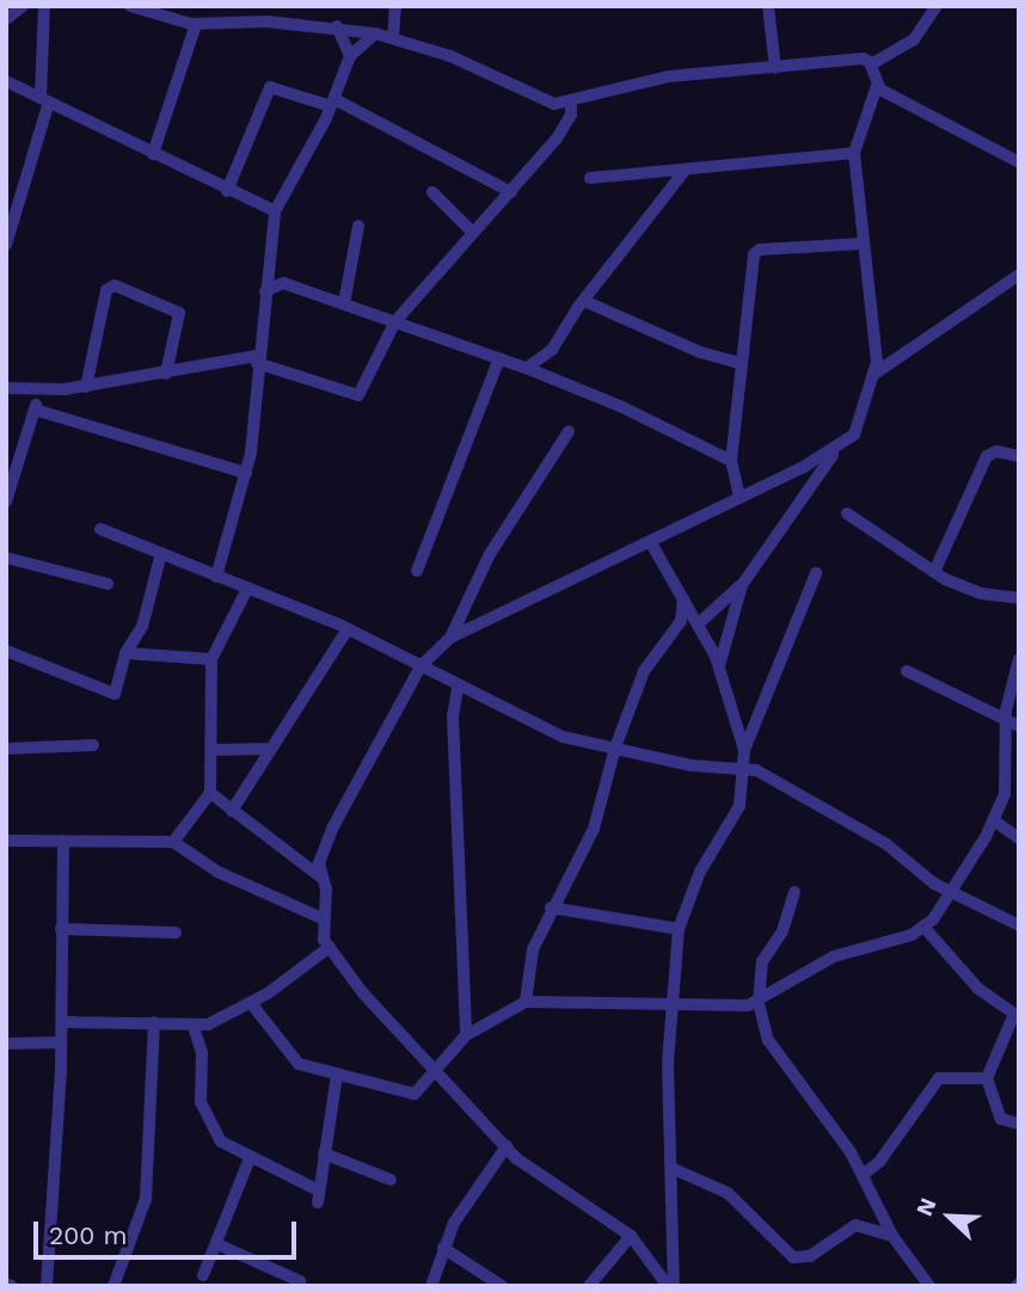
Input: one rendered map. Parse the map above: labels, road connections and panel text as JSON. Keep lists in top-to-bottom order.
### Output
{
  "scale_bar": "200 m",
  "north": "top left"
}
